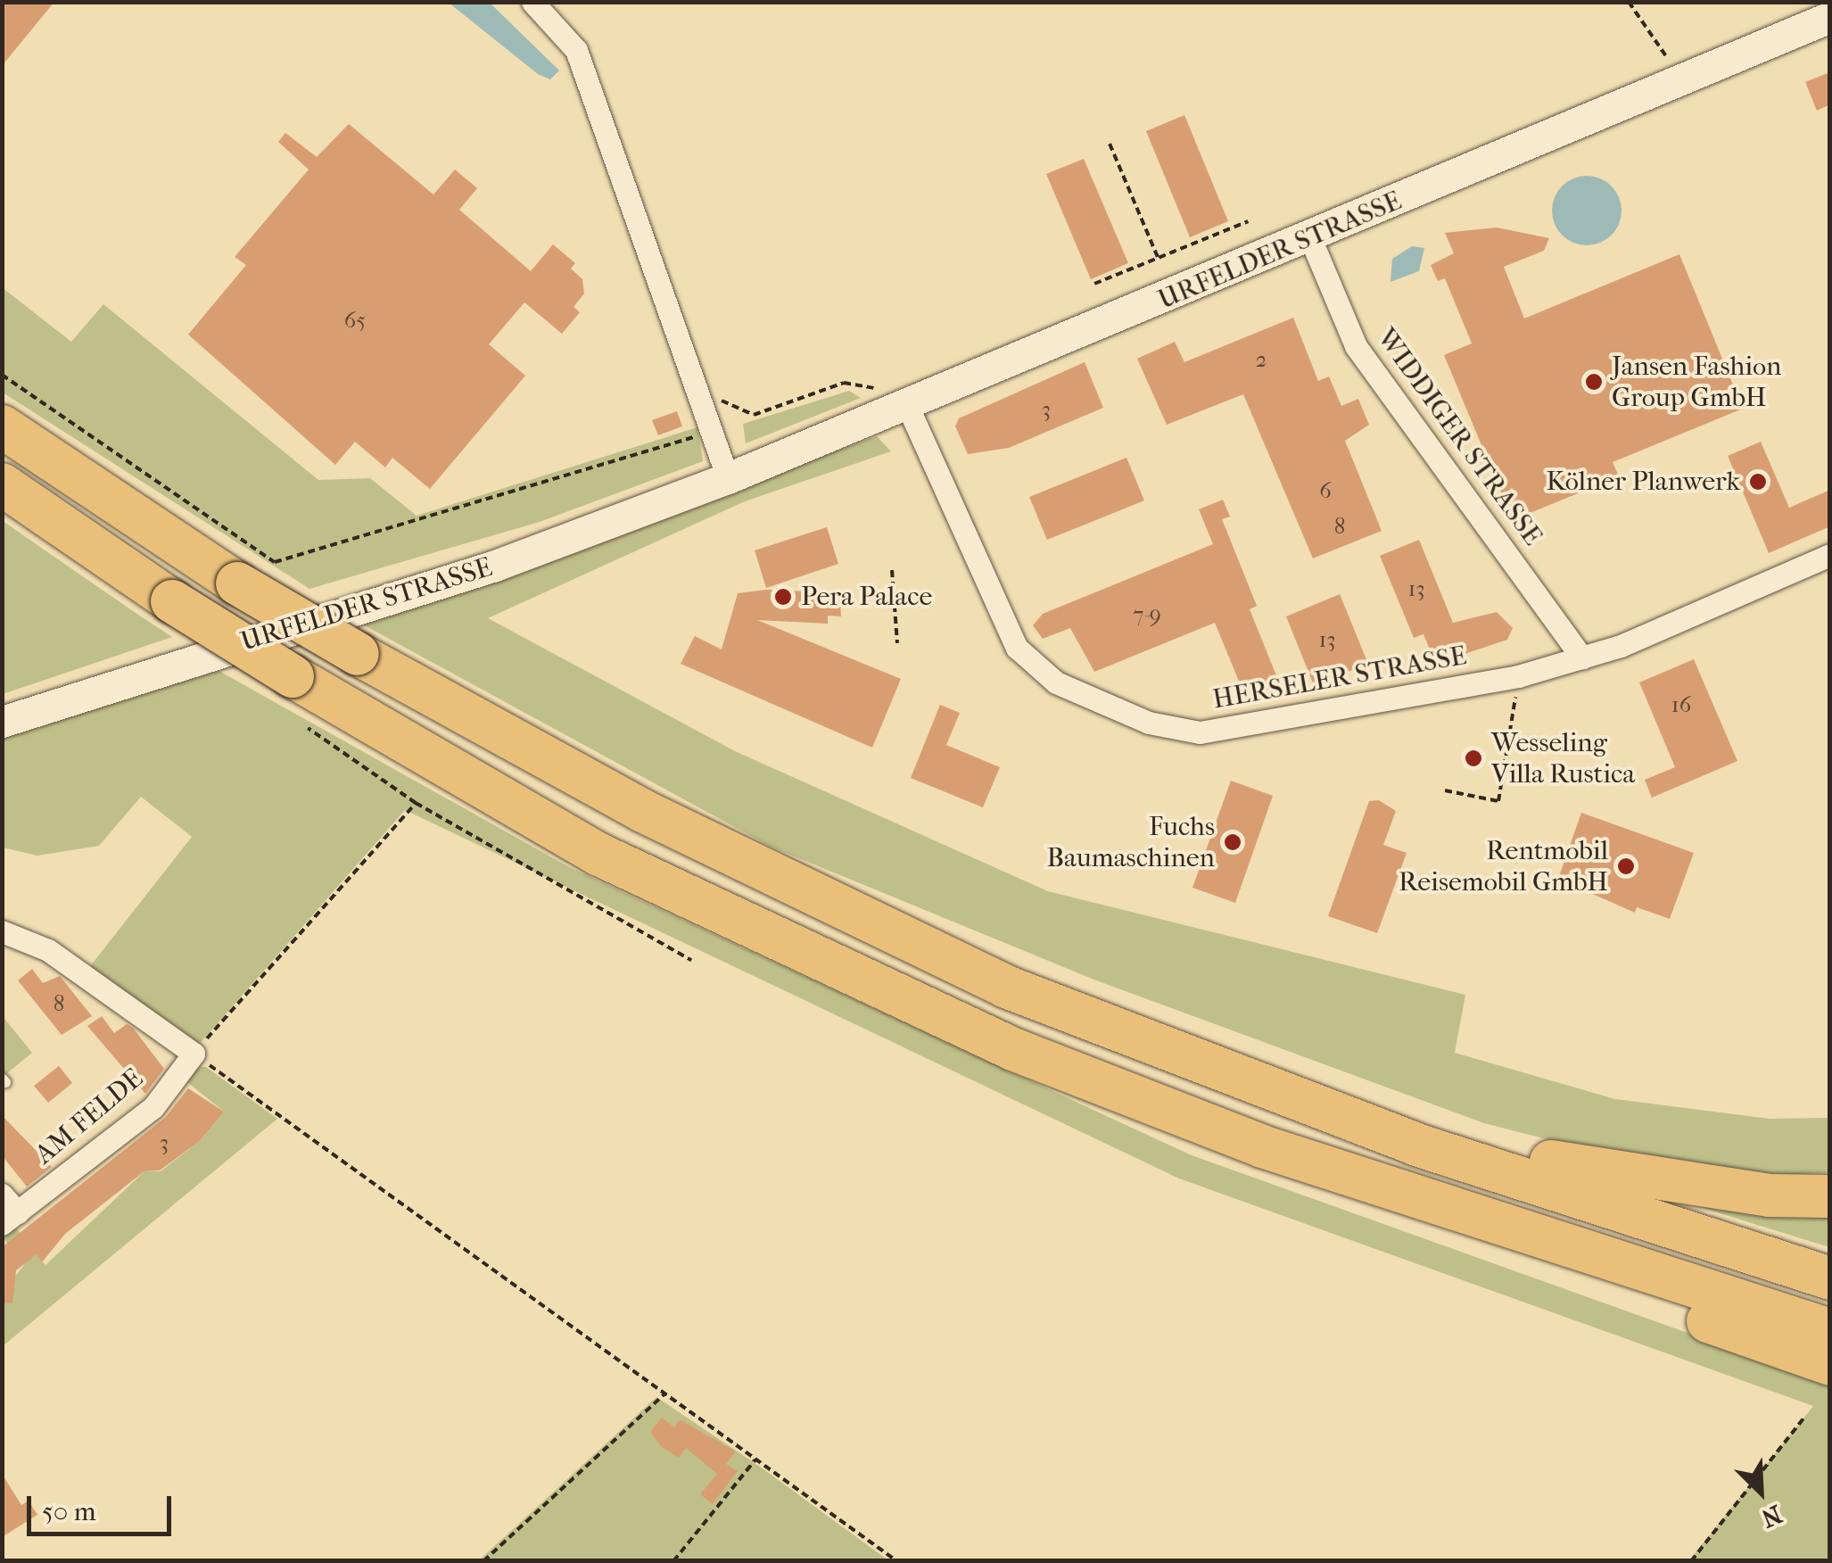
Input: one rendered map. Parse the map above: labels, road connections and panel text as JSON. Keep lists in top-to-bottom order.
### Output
{
  "streets": {
    "main road": ["URFELDER STRASSE"],
    "street": ["WIDDIGER STRASSE", "HERSELER STRASSE", "AM FELDE"]
  },
  "crossings": [
    ["URFELDER STRASSE", "WIDDIGER STRASSE"],
    ["URFELDER STRASSE", "HERSELER STRASSE"],
    ["WIDDIGER STRASSE", "HERSELER STRASSE"]
  ],
  "places": [
    "Jansen Fashion Group GmbH",
    "Kölner Planwerk",
    "Pera Palace",
    "Wesseling Villa Rustica",
    "Fuchs Baumaschinen",
    "Rentmobil Reisemobil GmbH"
  ],
  "house_numbers": [
    "65",
    "2",
    "3",
    "6",
    "8",
    "13",
    "7-9",
    "13",
    "16",
    "8",
    "3"
  ],
  "scale_bar": "50 m",
  "north": "bottom right"
}
